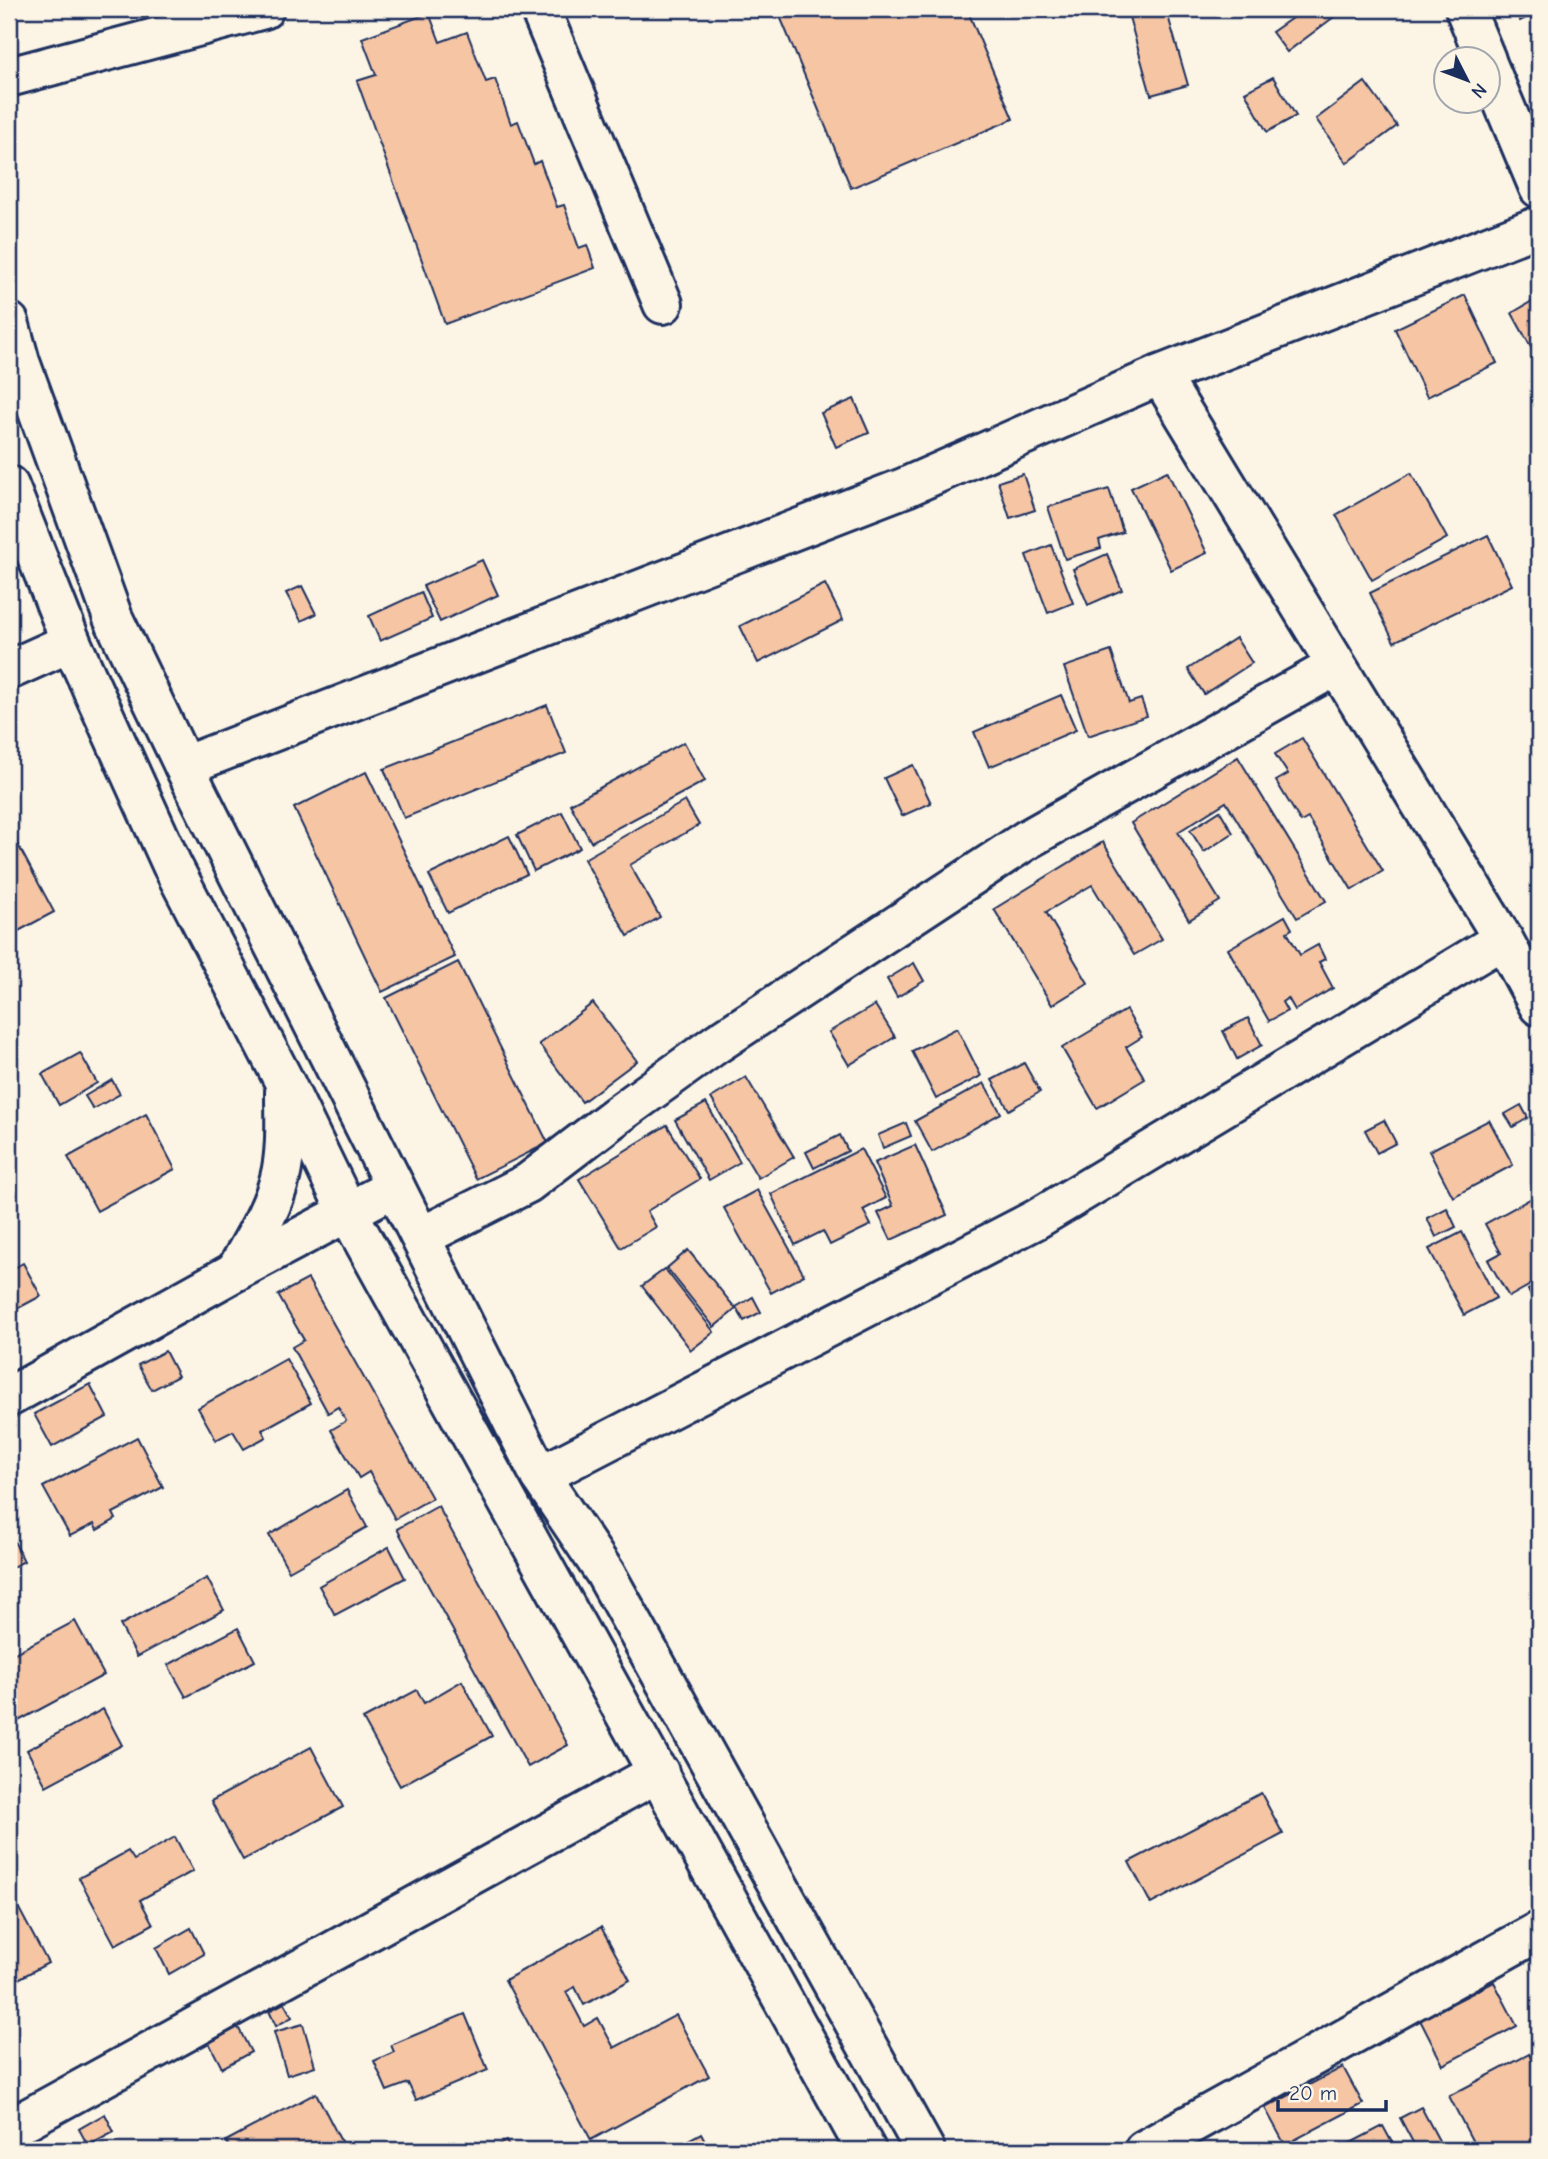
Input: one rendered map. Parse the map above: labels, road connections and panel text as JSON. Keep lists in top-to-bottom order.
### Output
{
  "scale_bar": "20 m",
  "north": "bottom right"
}
